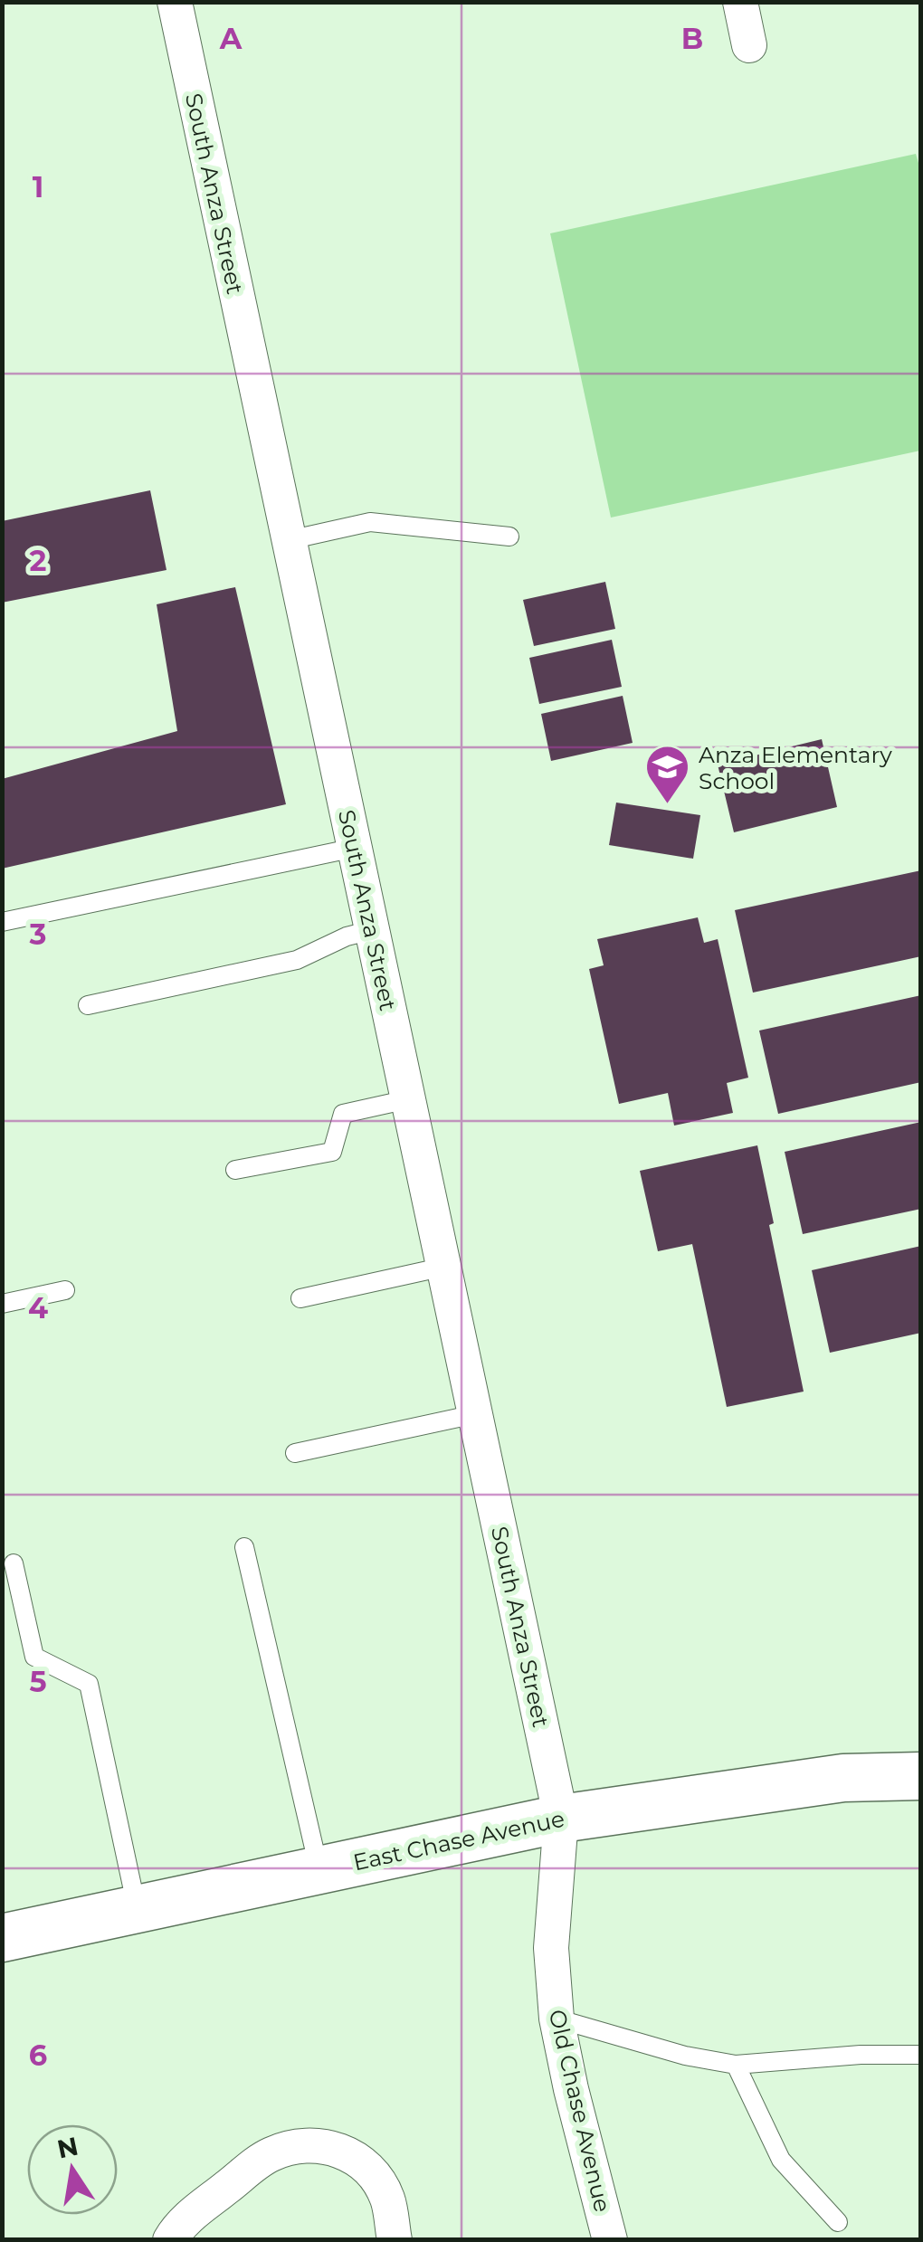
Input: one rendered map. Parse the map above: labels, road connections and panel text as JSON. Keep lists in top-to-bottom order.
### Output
{
  "streets": {
    "main road": ["East Chase Avenue"],
    "street": ["South Anza Street", "Old Chase Avenue"]
  },
  "crossings": [
    ["South Anza Street", "East Chase Avenue"],
    ["South Anza Street", "Old Chase Avenue"],
    ["East Chase Avenue", "Old Chase Avenue"]
  ],
  "places": {
    "school or university": ["Anza Elementary School"]
  },
  "north": "top",
  "grid": {
    "columns": ["A", "B"],
    "rows": [
      "1",
      "2",
      "3",
      "4",
      "5",
      "6"
    ]
  }
}
